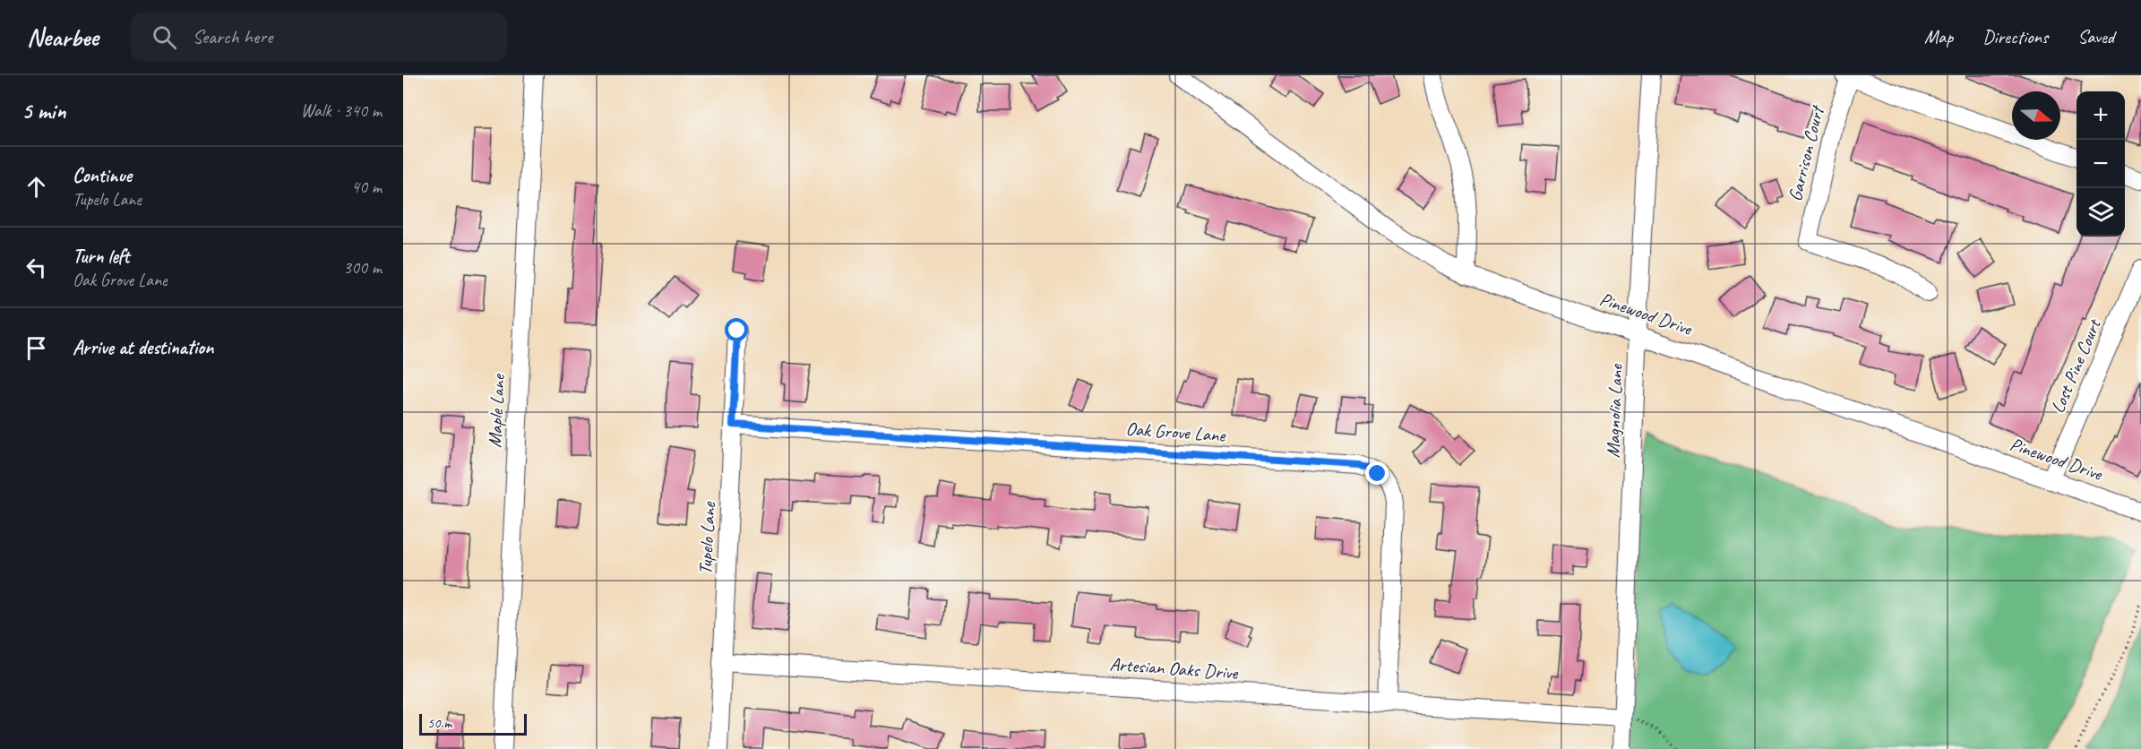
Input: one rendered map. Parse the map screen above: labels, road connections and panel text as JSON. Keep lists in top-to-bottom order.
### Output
{
  "streets": {
    "street": [
      "Garrison Court",
      "Pinewood Drive",
      "Lost Pine Court",
      "Maple Lane",
      "Magnolia Lane",
      "Oak Grove Lane",
      "Tupelo Lane",
      "Artesian Oaks Drive"
    ]
  },
  "crossings": [
    ["Pinewood Drive", "Lost Pine Court"],
    ["Pinewood Drive", "Magnolia Lane"],
    ["Magnolia Lane", "Artesian Oaks Drive"],
    ["Oak Grove Lane", "Tupelo Lane"],
    ["Oak Grove Lane", "Artesian Oaks Drive"],
    ["Tupelo Lane", "Artesian Oaks Drive"]
  ],
  "scale_bar": "50 m",
  "north": "right",
  "page": {
    "header": "Nearbee",
    "search": "Search here",
    "nav": ["Map", "Directions", "Saved"],
    "heading": ["5 min", "Walk · 340 m"],
    "map_buttons": ["+", "−"],
    "list": [
      ["Continue", "Tupelo Lane", "40 m"],
      ["Turn left", "Oak Grove Lane", "300 m"],
      "Arrive at destination"
    ],
    "scale": "50 m"
  }
}
